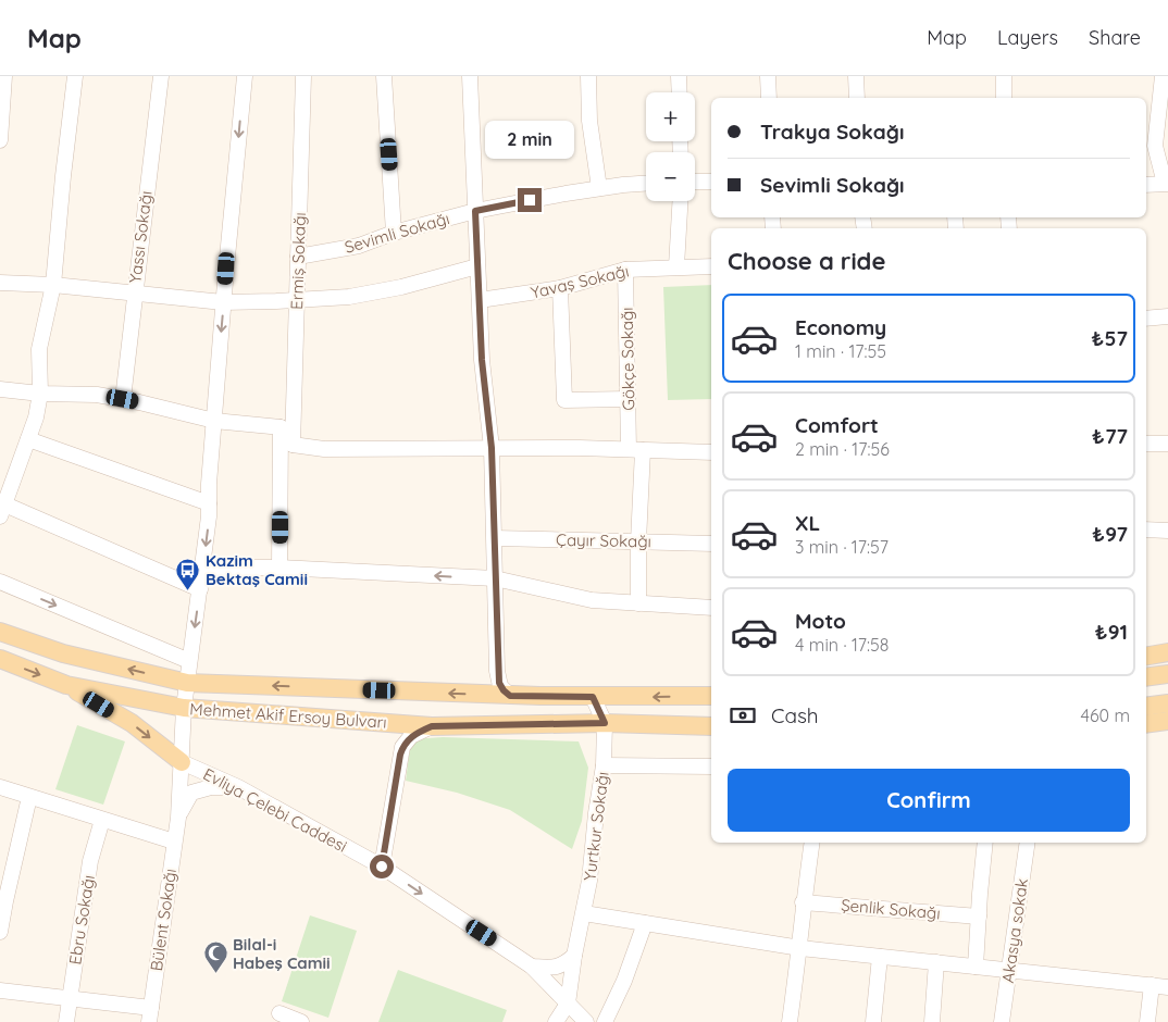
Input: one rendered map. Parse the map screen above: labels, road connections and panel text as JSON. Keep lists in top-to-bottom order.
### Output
{
  "streets": {
    "main road": ["Mehmet Akif Ersoy Bulvarı"],
    "street": [
      "Sevimli Sokağı",
      "Yassı Sokağı",
      "Ermiş Sokağı",
      "Yavaş Sokağı",
      "Gökçe Sokağı",
      "Çayır Sokağı",
      "Evliya Çelebi Caddesi",
      "Yurtkur Sokağı",
      "Şenlik Sokağı",
      "Ebru Sokağı",
      "Bülent Sokağı",
      "Akasya sokak"
    ]
  },
  "crossings": [
    ["Sevimli Sokağı", "Ermiş Sokağı"],
    ["Yavaş Sokağı", "Gökçe Sokağı"],
    ["Gökçe Sokağı", "Çayır Sokağı"],
    ["Mehmet Akif Ersoy Bulvarı", "Yurtkur Sokağı"]
  ],
  "one_way": ["Evliya Çelebi Caddesi"],
  "places": {
    "bus stop": ["Kazim Bektaş Camii"],
    "mosque": ["Bilal-i Habeş Camii"]
  },
  "page": {
    "header": "Map",
    "nav": ["Map", "Layers", "Share"],
    "map_buttons": ["+", "−"],
    "banner": ["Trakya Sokağı", "Sevimli Sokağı"],
    "bubble": "2 min",
    "heading": "Choose a ride",
    "list": [
      {
        "name": "Economy",
        "note": "1 min · 17:55",
        "value": "₺57"
      },
      {
        "name": "Comfort",
        "note": "2 min · 17:56",
        "value": "₺77"
      },
      {
        "name": "XL",
        "note": "3 min · 17:57",
        "value": "₺97"
      },
      {
        "name": "Moto",
        "note": "4 min · 17:58",
        "value": "₺91"
      }
    ],
    "pay": ["Cash", "460 m"],
    "buttons": "Confirm"
  }
}
